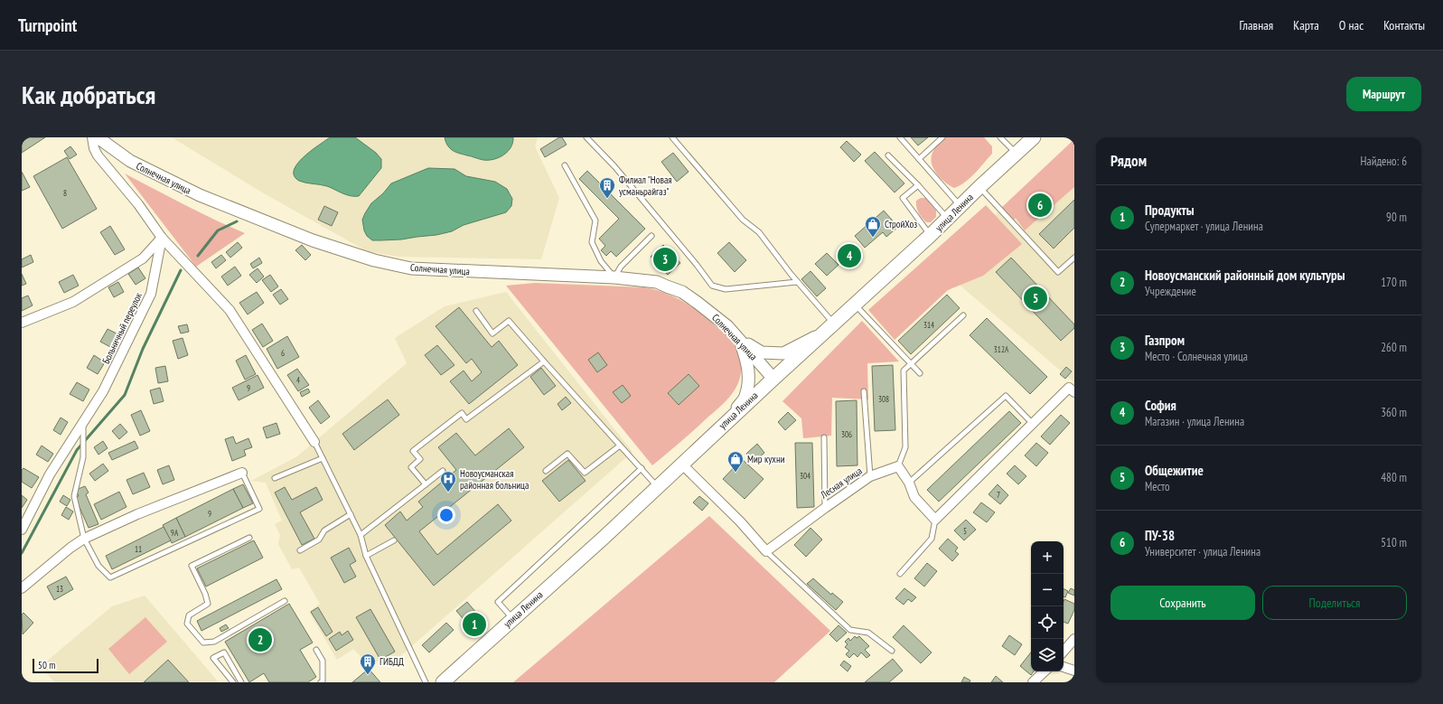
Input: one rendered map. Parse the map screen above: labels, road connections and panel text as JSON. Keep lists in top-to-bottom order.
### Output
{
  "streets": {
    "main road": ["улица Ленина"],
    "street": ["Солнечная улица", "Больничный переулок", "Лесная улица"]
  },
  "crossings": [
    ["Солнечная улица", "улица Ленина"]
  ],
  "places": {
    "building": ["Филиал \"Новая усманьрайгаз\"", "ГИБДД"],
    "shop": ["СтройХоз", "Мир кухни"],
    "hospital": ["Новоусманская районная больница"]
  },
  "house_numbers": [
    "8",
    "314",
    "312А",
    "6",
    "4",
    "9",
    "308",
    "306",
    "304",
    "7",
    "9",
    "5",
    "9А",
    "11",
    "13"
  ],
  "scale_bar": "50 m",
  "page": {
    "header": "Turnpoint",
    "nav": [
      "Главная",
      "Карта",
      "О нас",
      "Контакты"
    ],
    "buttons": [
      "Маршрут",
      ["Сохранить", "Поделиться"]
    ],
    "title": "Как добраться",
    "heading": ["Рядом", "Найдено: 6"],
    "list": [
      {
        "mark": "1",
        "name": "Продукты",
        "note": "Супермаркет · улица Ленина",
        "value": "90 m"
      },
      {
        "mark": "2",
        "name": "Новоусманский районный дом культуры",
        "note": "Учреждение",
        "value": "170 m"
      },
      {
        "mark": "3",
        "name": "Газпром",
        "note": "Место · Солнечная улица",
        "value": "260 m"
      },
      {
        "mark": "4",
        "name": "София",
        "note": "Магазин · улица Ленина",
        "value": "360 m"
      },
      {
        "mark": "5",
        "name": "Общежитие",
        "note": "Место",
        "value": "480 m"
      },
      {
        "mark": "6",
        "name": "ПУ-38",
        "note": "Университет · улица Ленина",
        "value": "510 m"
      }
    ],
    "pins": [
      "6",
      "4",
      "3",
      "5",
      "1",
      "2"
    ],
    "map_buttons": ["+", "−"],
    "scale": "50 m"
  }
}
